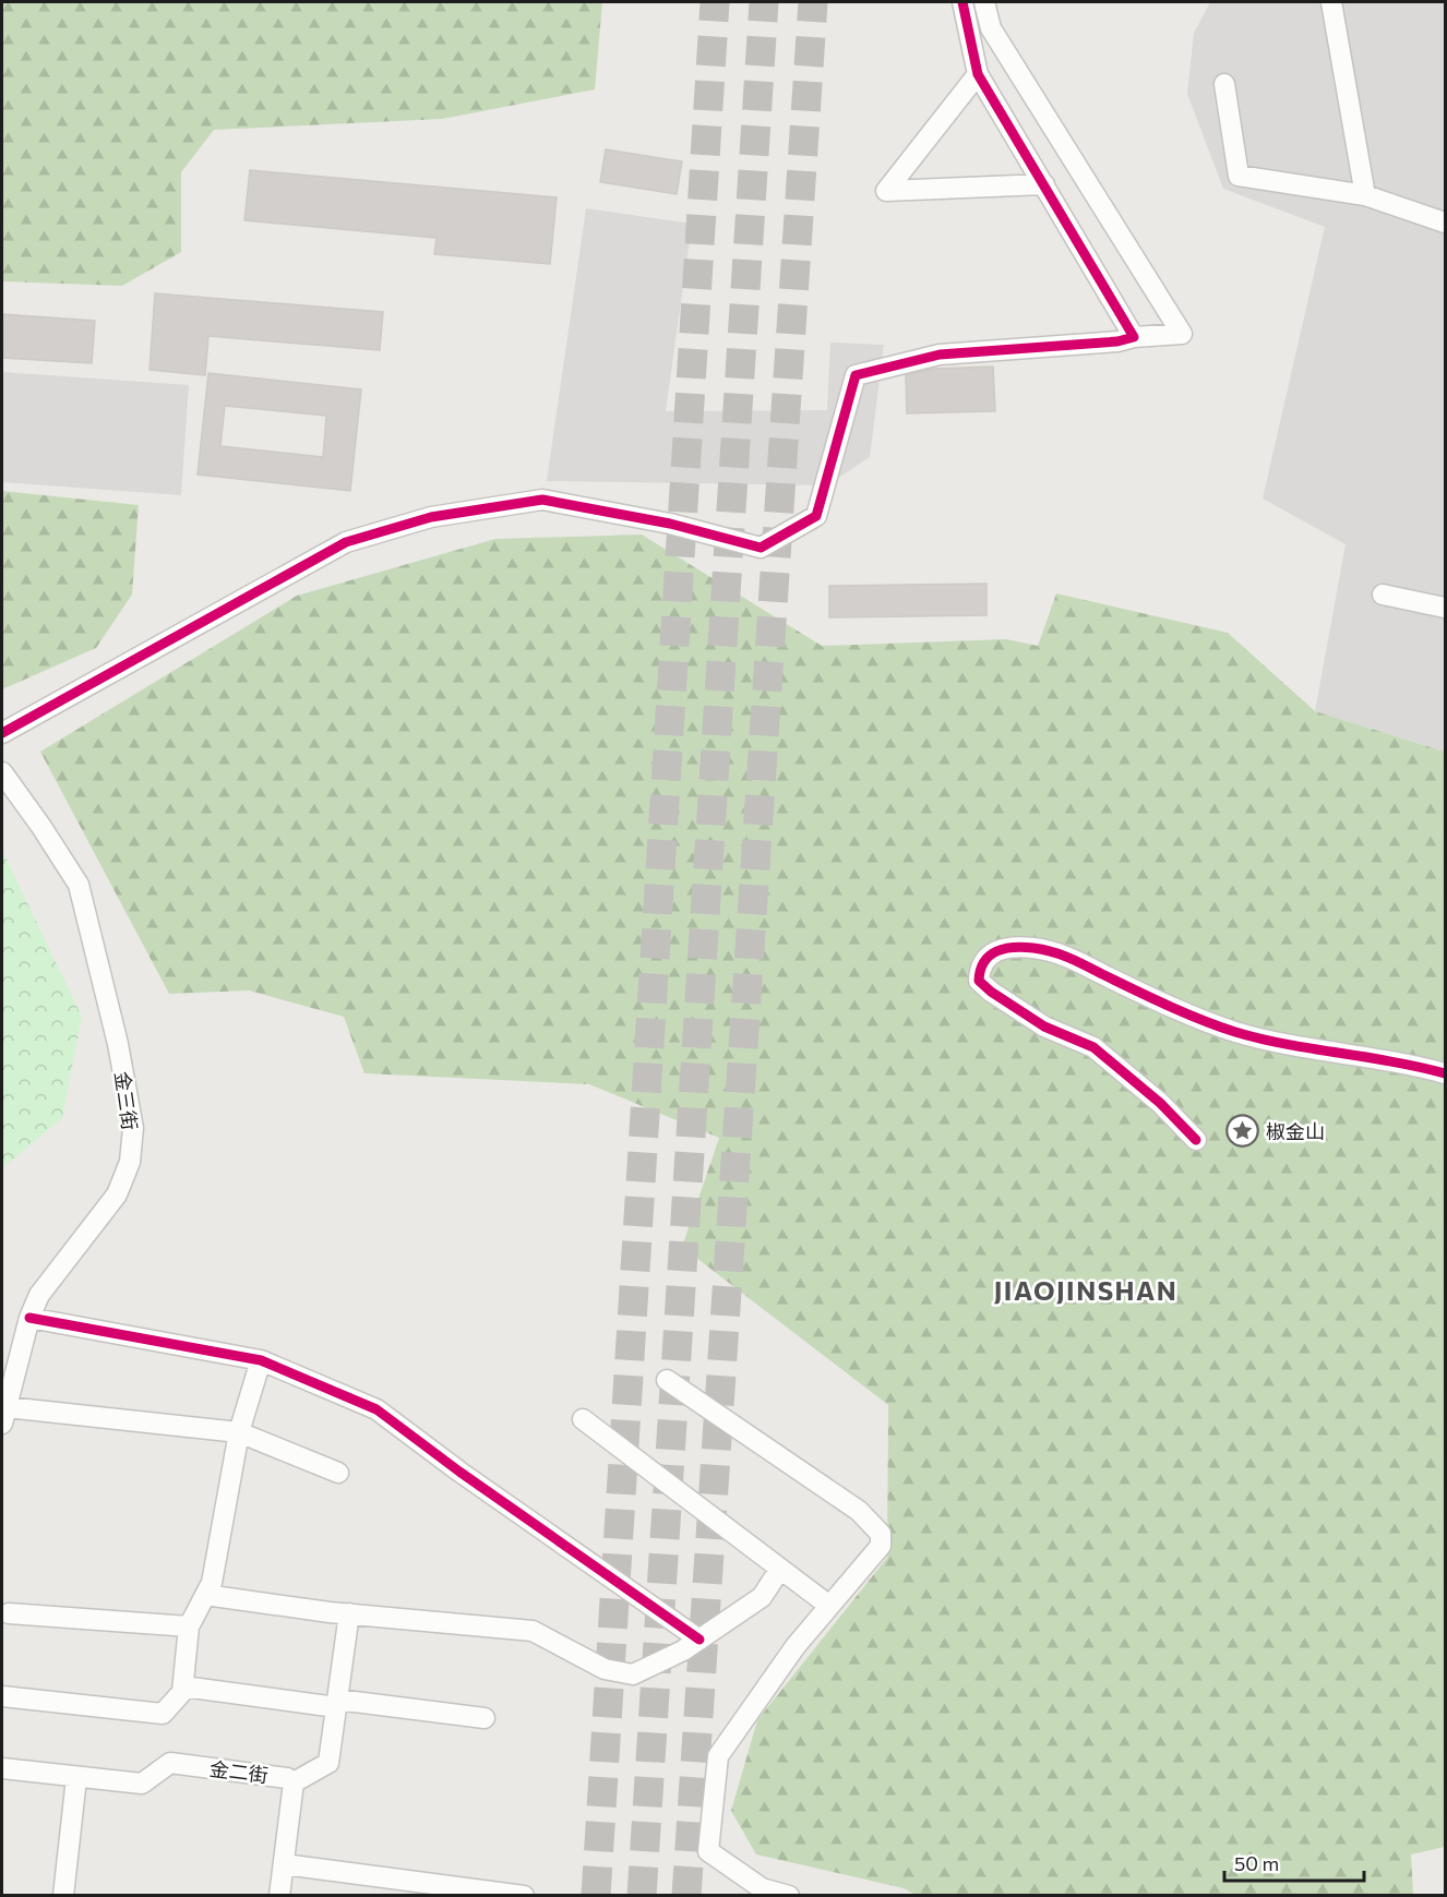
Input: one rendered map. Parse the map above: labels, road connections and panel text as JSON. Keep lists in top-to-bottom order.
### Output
{
  "streets": {
    "street": ["金三街", "金二街"]
  },
  "districts": ["JIAOJINSHAN"],
  "places": {
    "place": ["椒金山"]
  },
  "scale_bar": "50 m"
}
